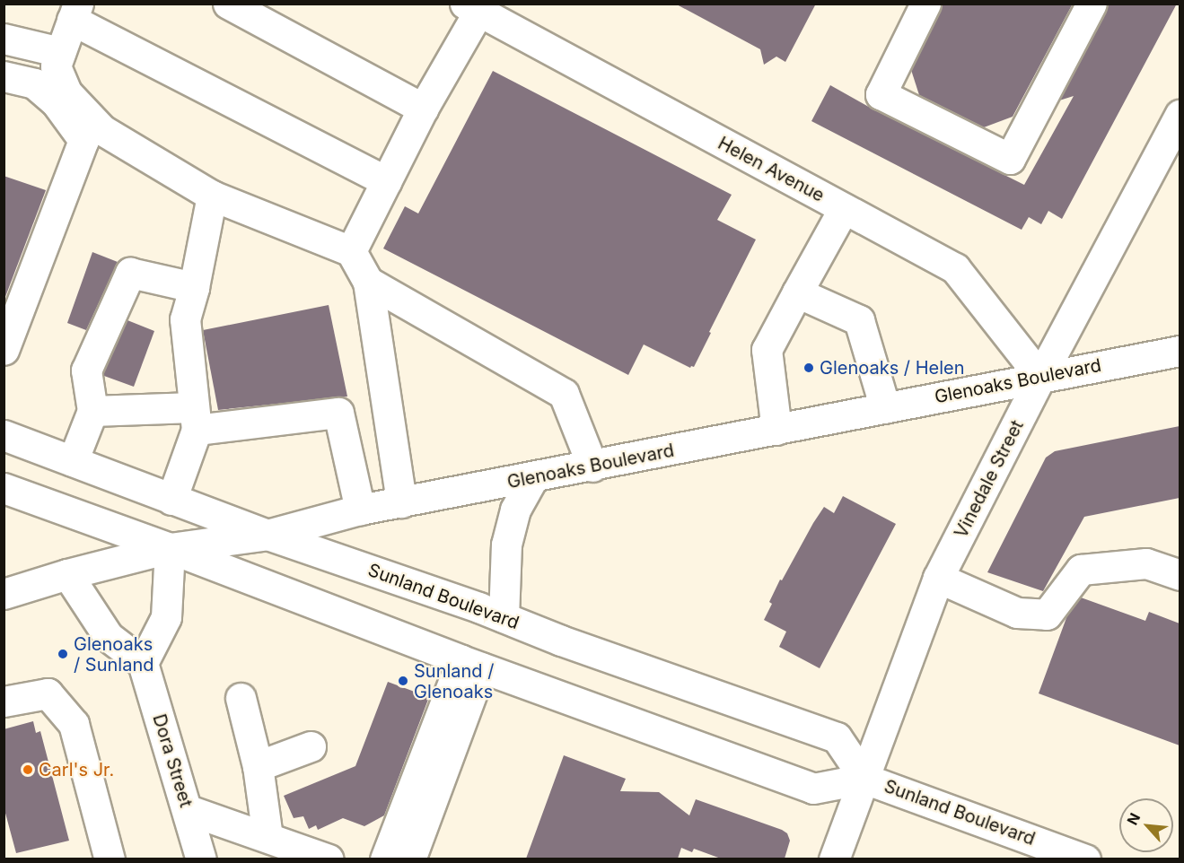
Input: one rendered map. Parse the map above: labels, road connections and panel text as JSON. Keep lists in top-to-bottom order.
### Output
{
  "streets": {
    "main road": [
      "Helen Avenue",
      "Glenoaks Boulevard",
      "Vinedale Street",
      "Sunland Boulevard",
      "Dora Street"
    ]
  },
  "crossings": [
    ["Helen Avenue", "Glenoaks Boulevard"],
    ["Helen Avenue", "Vinedale Street"],
    ["Glenoaks Boulevard", "Vinedale Street"],
    ["Glenoaks Boulevard", "Sunland Boulevard"],
    ["Vinedale Street", "Sunland Boulevard"]
  ],
  "places": [
    "Glenoaks / Helen",
    "Glenoaks / Sunland",
    "Sunland / Glenoaks",
    "Carl's Jr."
  ],
  "north": "top left"
}
